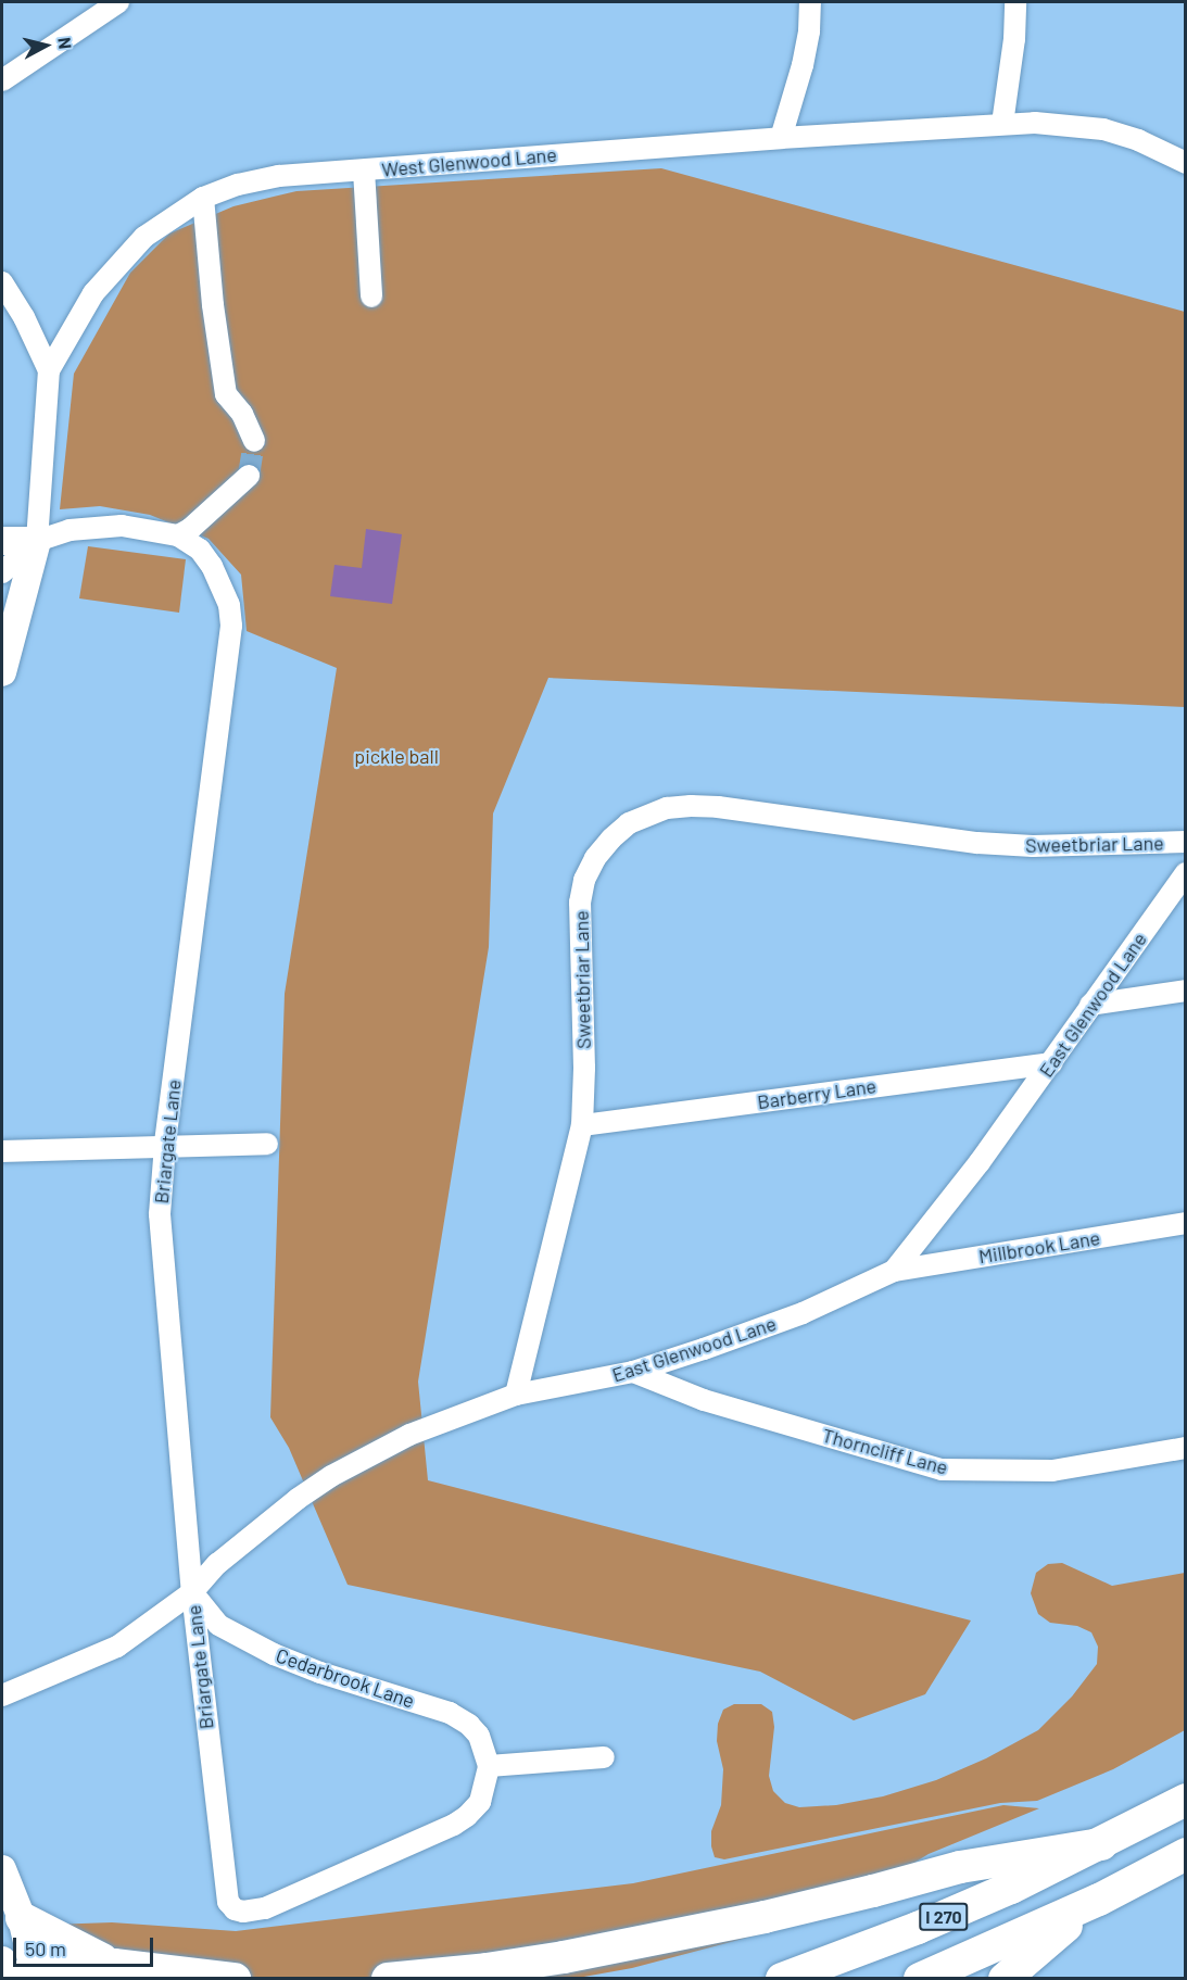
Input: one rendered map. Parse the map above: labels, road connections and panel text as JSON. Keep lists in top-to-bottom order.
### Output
{
  "streets": {
    "highway": ["I 270"],
    "street": [
      "West Glenwood Lane",
      "Sweetbriar Lane",
      "East Glenwood Lane",
      "Barberry Lane",
      "Briargate Lane",
      "Millbrook Lane",
      "Thorncliff Lane",
      "Cedarbrook Lane"
    ]
  },
  "crossings": [
    ["West Glenwood Lane", "Briargate Lane"],
    ["Sweetbriar Lane", "East Glenwood Lane"],
    ["Sweetbriar Lane", "Barberry Lane"],
    ["East Glenwood Lane", "Barberry Lane"],
    ["East Glenwood Lane", "Briargate Lane"],
    ["East Glenwood Lane", "Millbrook Lane"],
    ["East Glenwood Lane", "Thorncliff Lane"],
    ["East Glenwood Lane", "Cedarbrook Lane"],
    ["Briargate Lane", "Cedarbrook Lane"]
  ],
  "parks": ["pickle ball"],
  "scale_bar": "50 m",
  "north": "right"
}
